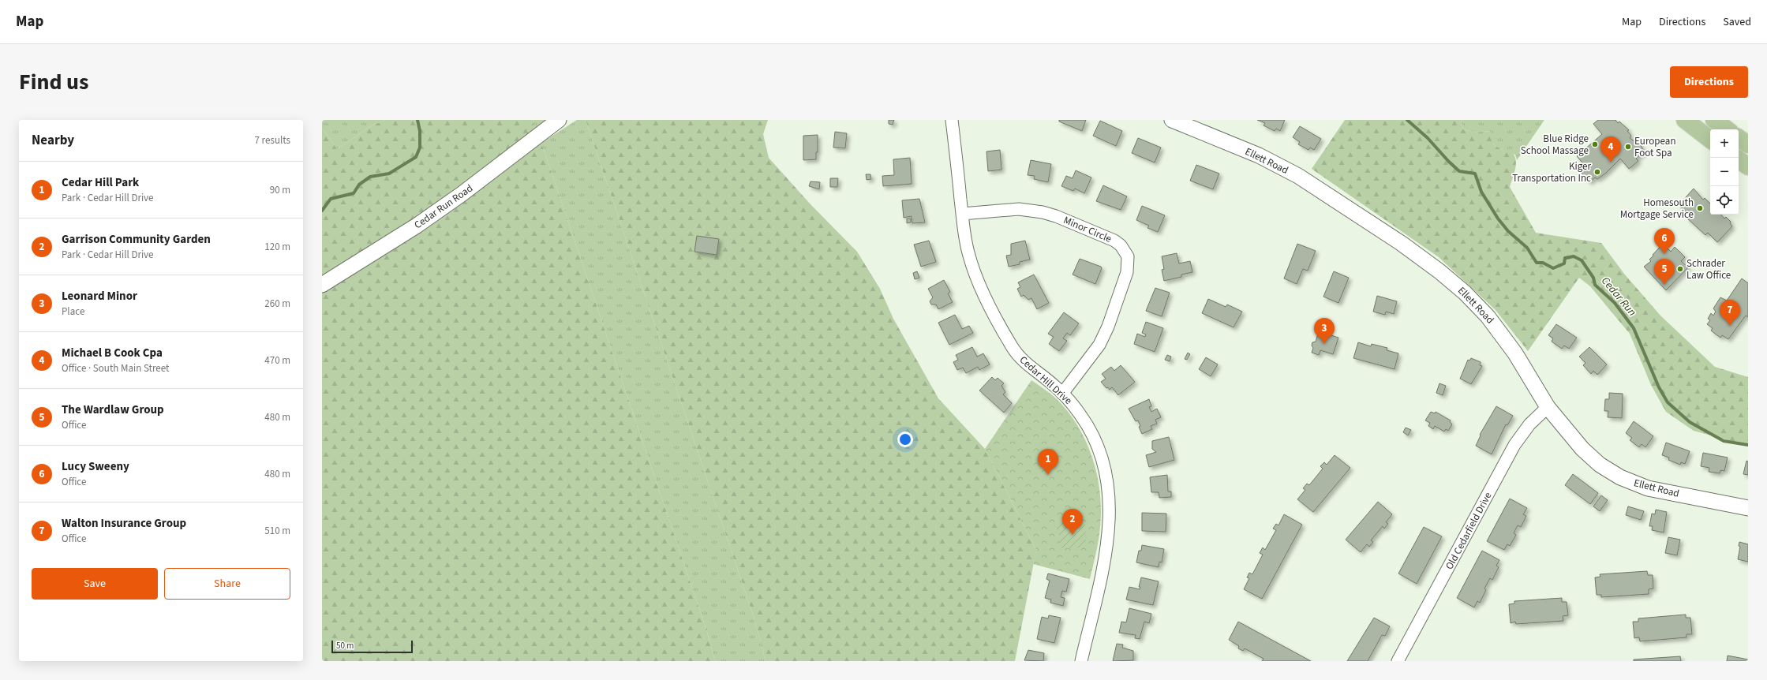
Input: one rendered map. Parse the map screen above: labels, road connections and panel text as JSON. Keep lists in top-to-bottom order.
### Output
{
  "streets": {
    "street": [
      "Ellett Road",
      "Cedar Run Road",
      "Minor Circle",
      "Cedar Hill Drive",
      "Old Cedarfield Drive"
    ]
  },
  "crossings": [
    ["Ellett Road", "Old Cedarfield Drive"],
    ["Minor Circle", "Cedar Hill Drive"]
  ],
  "water": ["Cedar Run"],
  "places": [
    "Blue Ridge School Massage",
    "European Foot Spa",
    "Kiger Transportation Inc",
    "Homesouth Mortgage Service",
    "Schrader Law Office"
  ],
  "scale_bar": "50 m",
  "page": {
    "header": "Map",
    "nav": ["Map", "Directions", "Saved"],
    "title": "Find us",
    "buttons": [
      "Directions",
      ["Save", "Share"]
    ],
    "heading": ["Nearby", "7 results"],
    "map_buttons": ["+", "−"],
    "pins": [
      "4",
      "6",
      "5",
      "7",
      "3",
      "1",
      "2"
    ],
    "list": [
      {
        "mark": "1",
        "name": "Cedar Hill Park",
        "note": "Park · Cedar Hill Drive",
        "value": "90 m"
      },
      {
        "mark": "2",
        "name": "Garrison Community Garden",
        "note": "Park · Cedar Hill Drive",
        "value": "120 m"
      },
      {
        "mark": "3",
        "name": "Leonard Minor",
        "note": "Place",
        "value": "260 m"
      },
      {
        "mark": "4",
        "name": "Michael B Cook Cpa",
        "note": "Office · South Main Street",
        "value": "470 m"
      },
      {
        "mark": "5",
        "name": "The Wardlaw Group",
        "note": "Office",
        "value": "480 m"
      },
      {
        "mark": "6",
        "name": "Lucy Sweeny",
        "note": "Office",
        "value": "480 m"
      },
      {
        "mark": "7",
        "name": "Walton Insurance Group",
        "note": "Office",
        "value": "510 m"
      }
    ],
    "scale": "50 m"
  }
}
